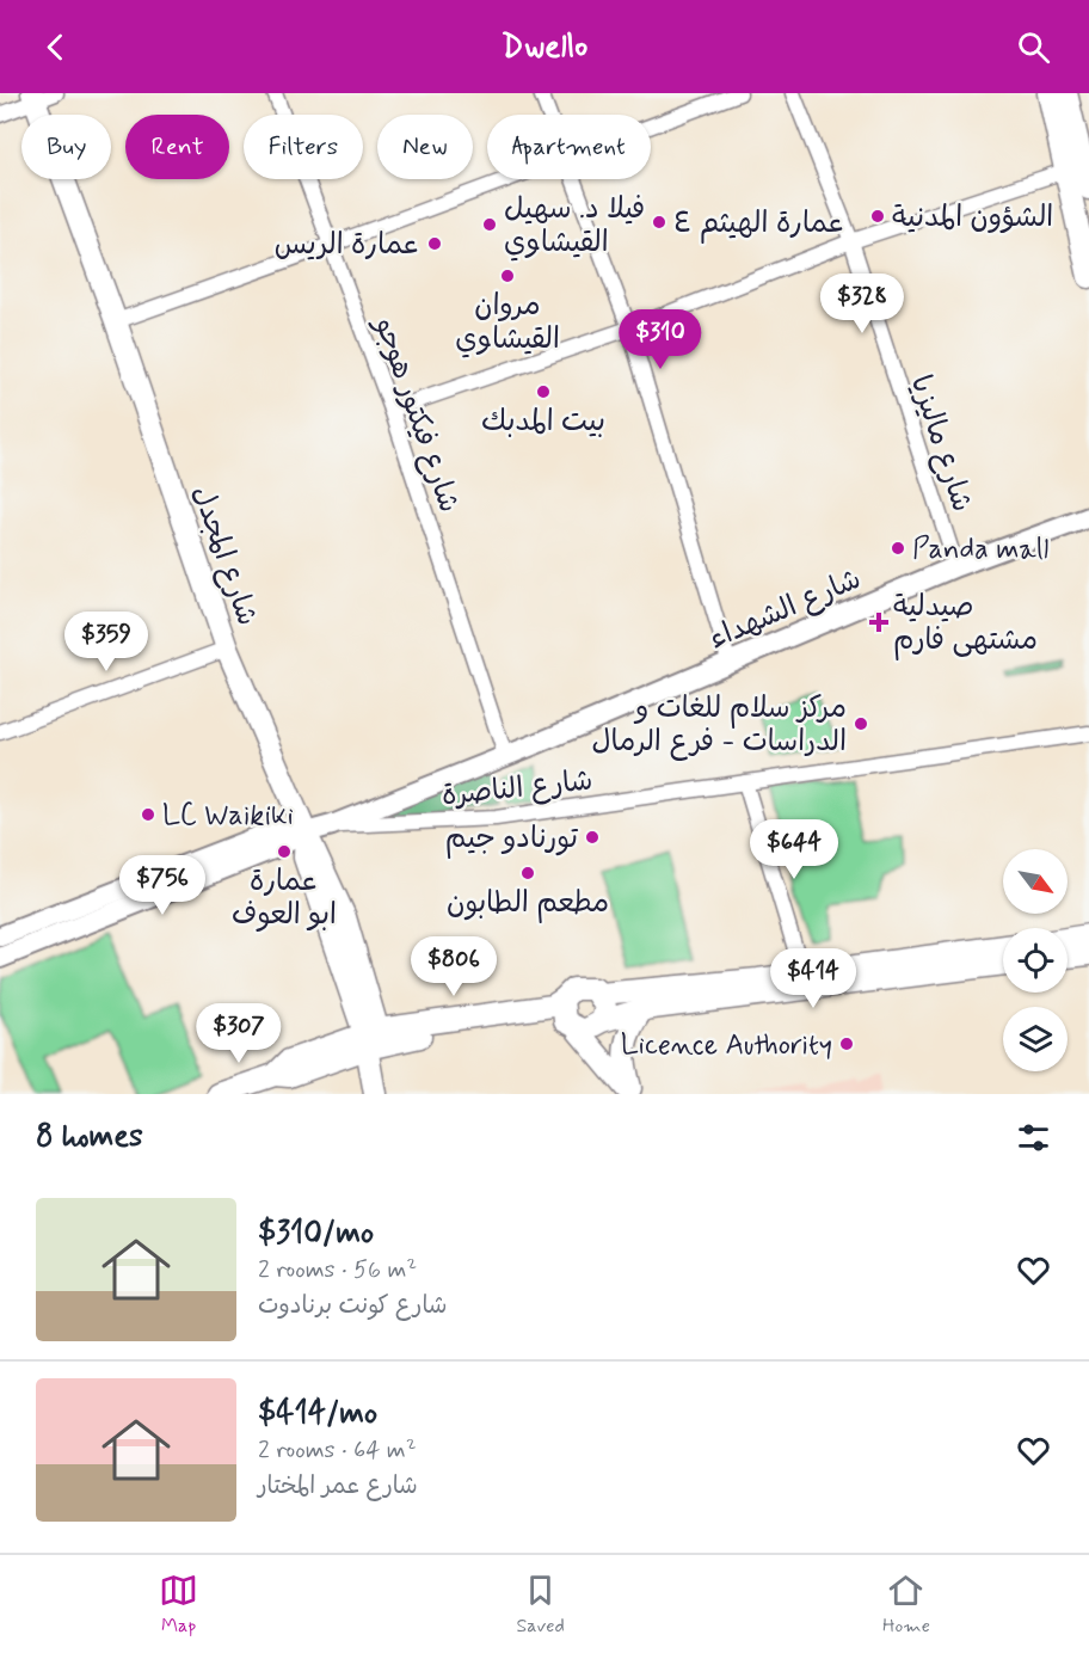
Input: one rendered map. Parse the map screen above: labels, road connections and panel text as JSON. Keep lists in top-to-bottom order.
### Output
{
  "streets": {
    "main road": ["شارع المجدل"],
    "street": [
      "شارع فيكتور هوجو",
      "شارع ماليزيا",
      "شارع الشهداء",
      "شارع الناصرة"
    ]
  },
  "crossings": [
    ["شارع فيكتور هوجو", "شارع الشهداء"],
    ["شارع ماليزيا", "شارع الشهداء"]
  ],
  "places": {
    "other": [
      "الشؤون المدنية",
      "عمارة الهيثم ٤",
      "فيلا د. سهيل القيشاوي",
      "عمارة الريس",
      "مروان القيشاوي",
      "بيت المدبك",
      "Panda mall",
      "مركز سلام للغات و الدراسات - فرع الرمال",
      "LC Waikiki",
      "تورنادو جيم",
      "عمارة ابو العوف",
      "مطعم الطابون",
      "Licence Authority"
    ],
    "health": ["صيدلية مشتهى فارم"]
  },
  "north": "bottom right",
  "page": {
    "header": "Dwello",
    "chip": [
      "Buy",
      "Rent",
      "Filters",
      "New",
      "Apartment"
    ],
    "price": [
      "$328",
      "$310",
      "$359",
      "$644",
      "$756",
      "$806",
      "$414",
      "$307"
    ],
    "heading": "8 homes",
    "list": [
      {
        "name": "$310/mo",
        "note": "2 rooms · 56 m² · شارع كونت برنادوت"
      },
      {
        "name": "$414/mo",
        "note": "2 rooms · 64 m² · شارع عمر المختار"
      }
    ],
    "tabs": ["Map", "Saved", "Home"]
  }
}
